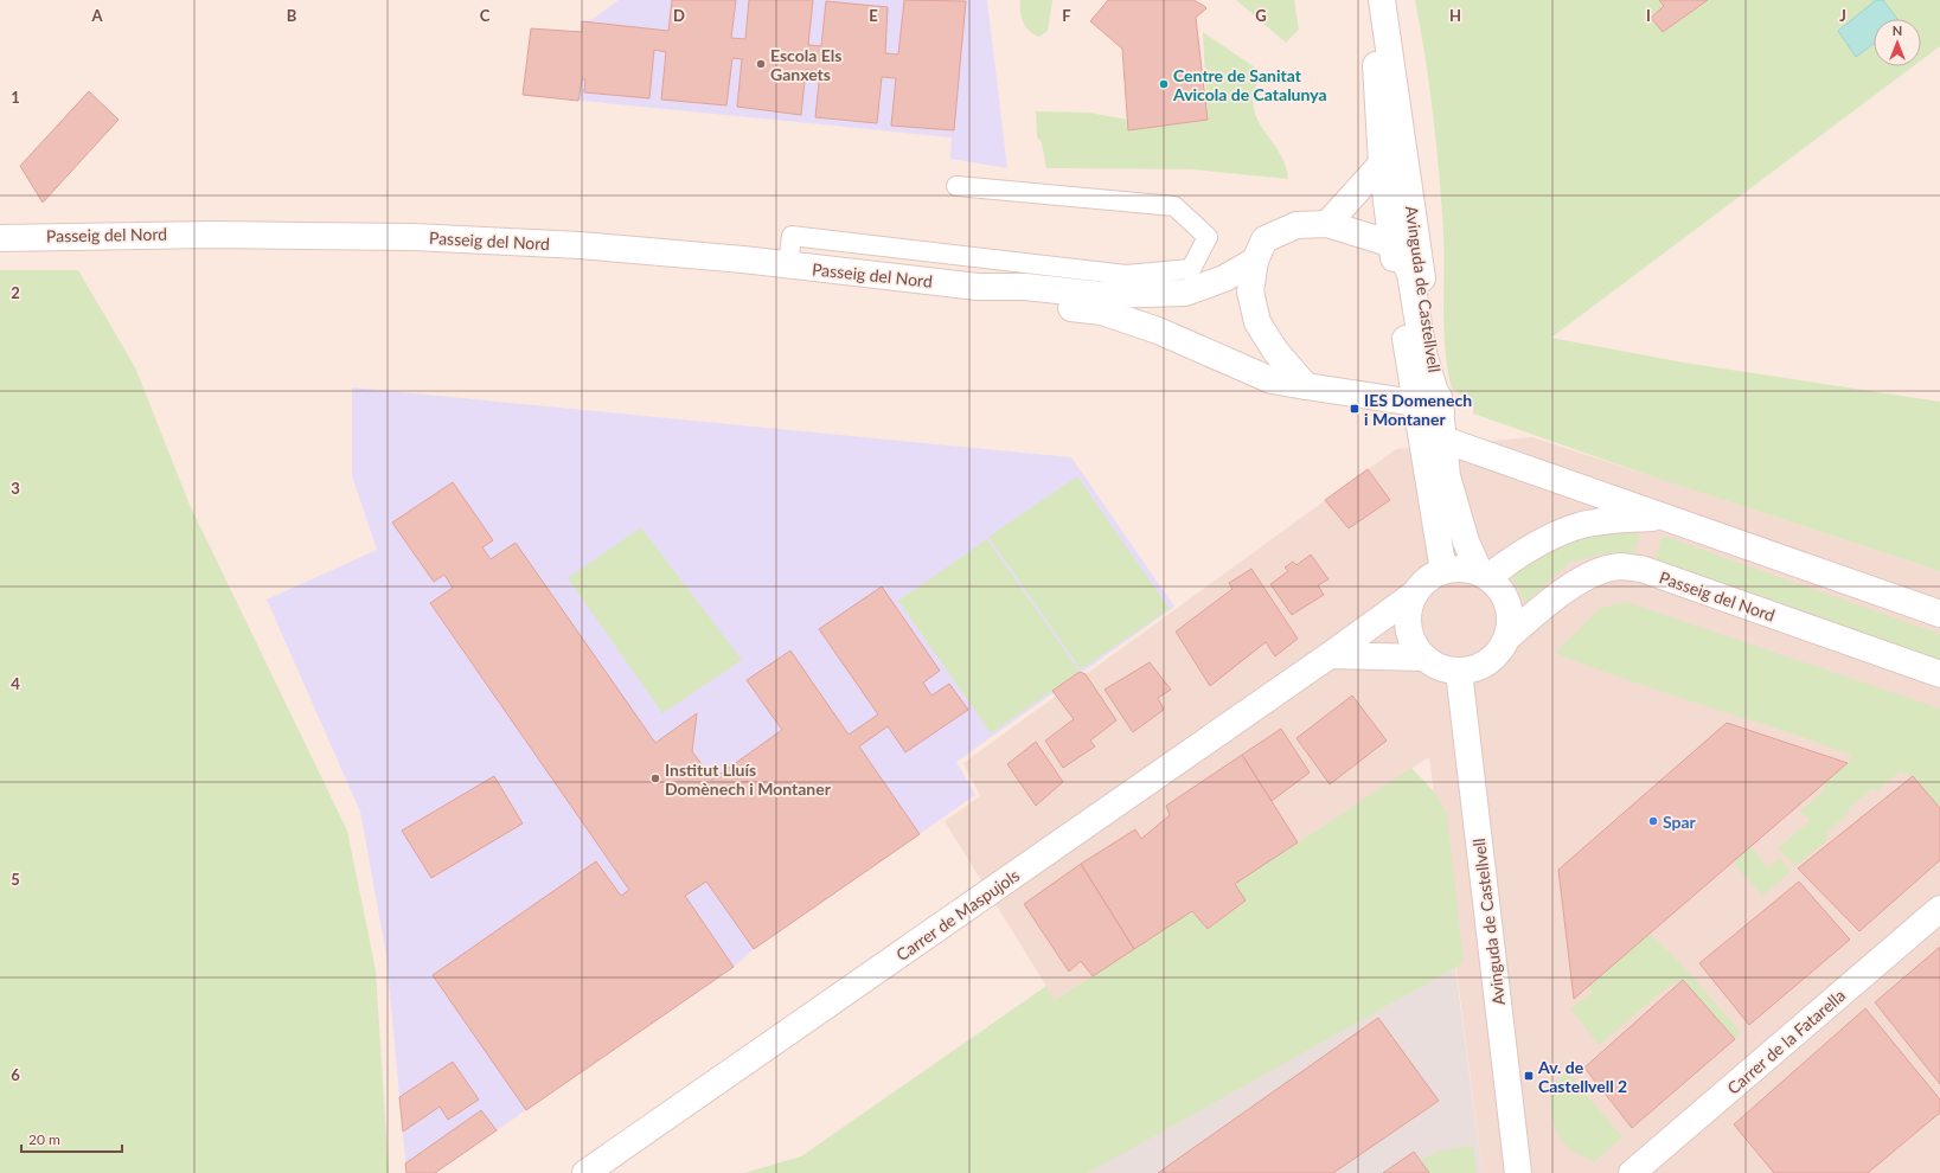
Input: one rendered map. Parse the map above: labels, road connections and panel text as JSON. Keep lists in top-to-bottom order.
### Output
{
  "streets": {
    "street": [
      "Passeig del Nord",
      "Avinguda de Castellvell",
      "Carrer de Maspujols",
      "Carrer de la Fatarella"
    ]
  },
  "crossings": [
    ["Passeig del Nord", "Avinguda de Castellvell"],
    ["Passeig del Nord", "Carrer de Maspujols"],
    ["Avinguda de Castellvell", "Carrer de Maspujols"]
  ],
  "places": {
    "other": [
      "Escola Els Ganxets",
      "Centre de Sanitat Avicola de Catalunya",
      "Institut Lluís Domènech i Montaner",
      "Spar"
    ],
    "transit": ["IES Domenech i Montaner", "Av. de Castellvell 2"]
  },
  "scale_bar": "20 m",
  "north": "top",
  "grid": {
    "columns": [
      "A",
      "B",
      "C",
      "D",
      "E",
      "F",
      "G",
      "H",
      "I",
      "J"
    ],
    "rows": [
      "1",
      "2",
      "3",
      "4",
      "5",
      "6"
    ]
  }
}
